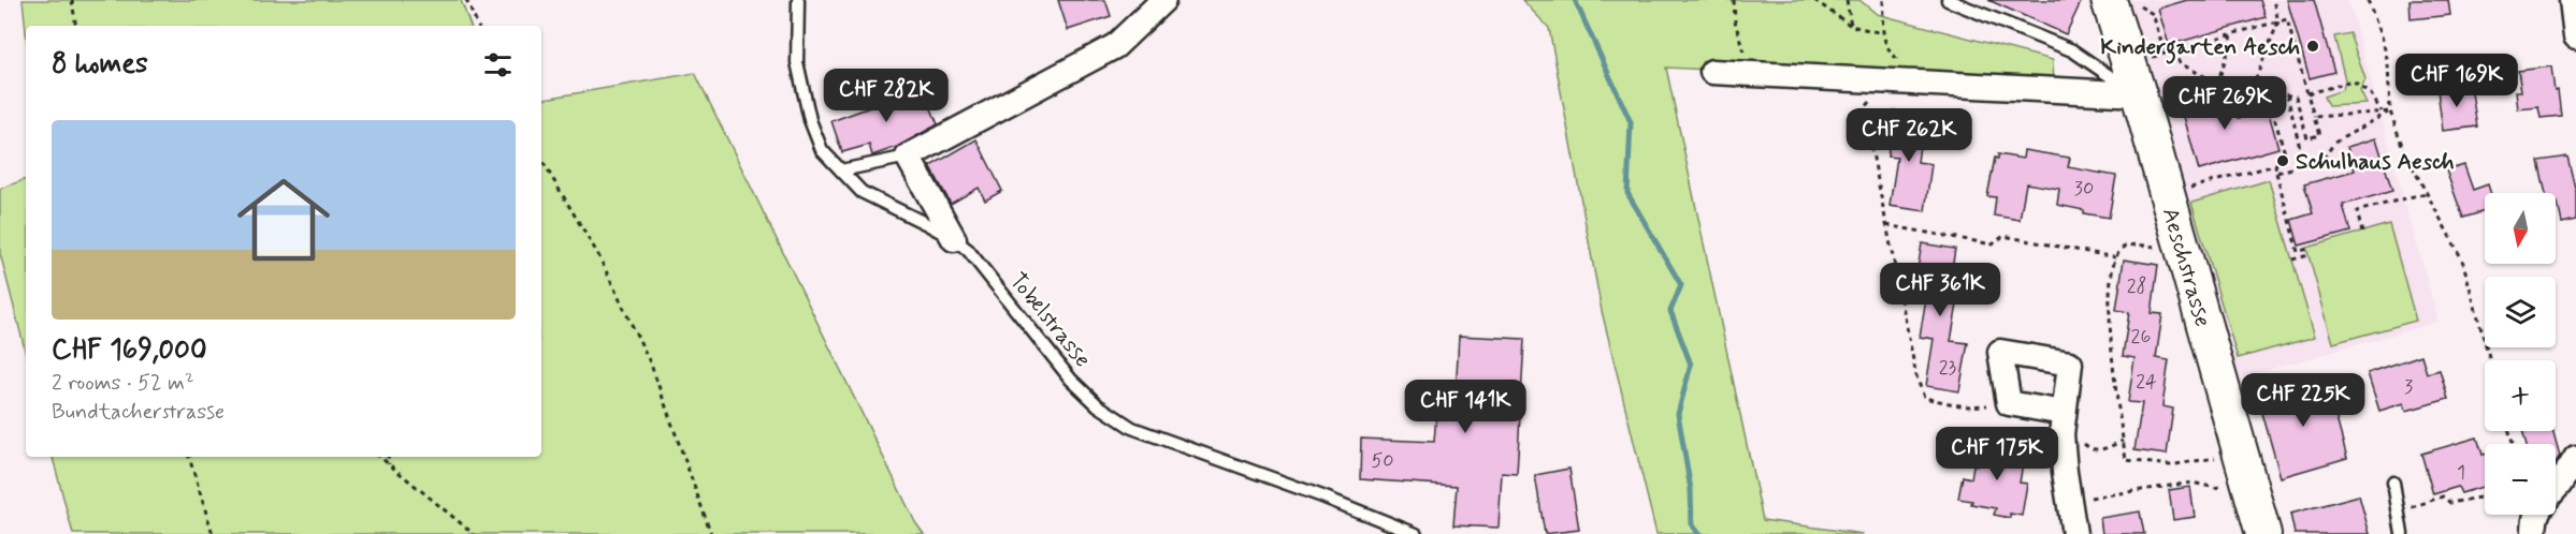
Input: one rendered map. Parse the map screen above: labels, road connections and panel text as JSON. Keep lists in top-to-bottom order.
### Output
{
  "streets": {
    "main road": ["Aeschstrasse"],
    "lane": ["Tobelstrasse"]
  },
  "places": ["Kindergarten Aesch", "Schulhaus Aesch"],
  "house_numbers": [
    "30",
    "28",
    "26",
    "23",
    "24",
    "3",
    "50",
    "1"
  ],
  "north": "bottom",
  "page": {
    "heading": "8 homes",
    "price": [
      "CHF 169K",
      "CHF 282K",
      "CHF 269K",
      "CHF 262K",
      "CHF 361K",
      "CHF 225K",
      "CHF 141K",
      "CHF 175K"
    ],
    "list": [
      {
        "name": "CHF 169,000",
        "note": "2 rooms · 52 m² · Bundtacherstrasse"
      }
    ],
    "map_buttons": ["+", "−"]
  }
}
